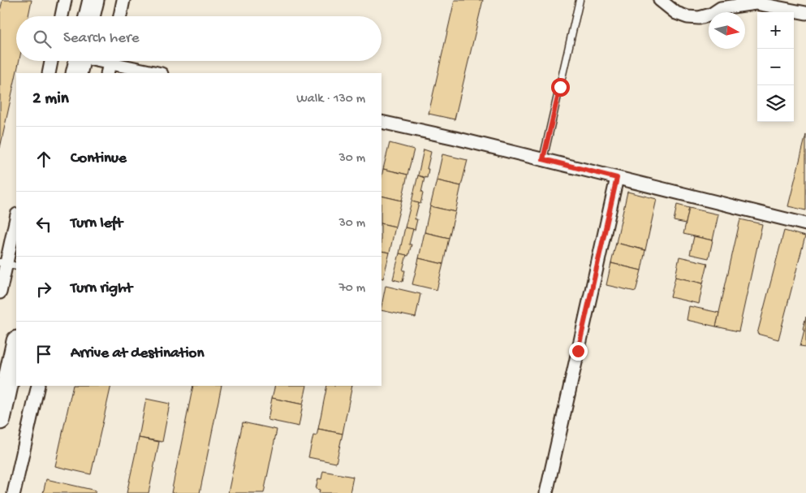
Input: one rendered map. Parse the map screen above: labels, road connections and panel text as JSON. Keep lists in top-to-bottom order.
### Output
{
  "north": "right",
  "page": {
    "map_buttons": ["+", "−"],
    "search": "Search here",
    "heading": ["2 min", "Walk · 130 m"],
    "list": [
      ["Continue", "30 m"],
      ["Turn left", "30 m"],
      ["Turn right", "70 m"],
      "Arrive at destination"
    ]
  }
}
